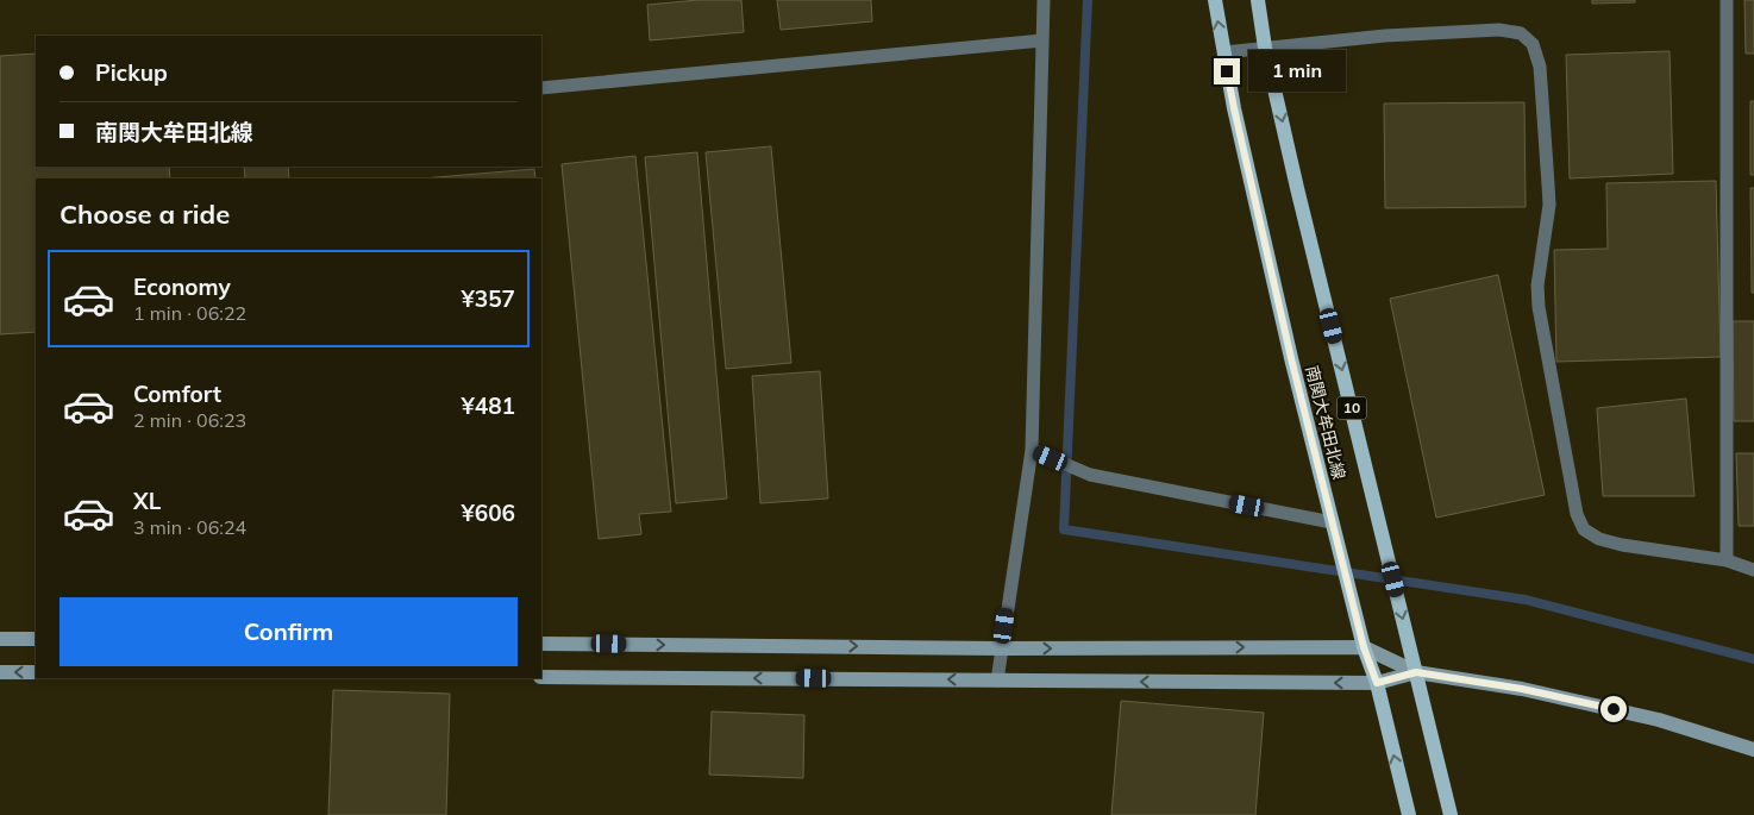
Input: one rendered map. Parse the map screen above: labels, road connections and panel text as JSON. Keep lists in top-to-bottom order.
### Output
{
  "streets": {
    "main road": ["10", "南関大牟田北線"]
  },
  "page": {
    "banner": ["Pickup", "南関大牟田北線"],
    "bubble": "1 min",
    "heading": "Choose a ride",
    "list": [
      {
        "name": "Economy",
        "note": "1 min · 06:22",
        "value": "¥357"
      },
      {
        "name": "Comfort",
        "note": "2 min · 06:23",
        "value": "¥481"
      },
      {
        "name": "XL",
        "note": "3 min · 06:24",
        "value": "¥606"
      }
    ],
    "buttons": "Confirm"
  }
}
